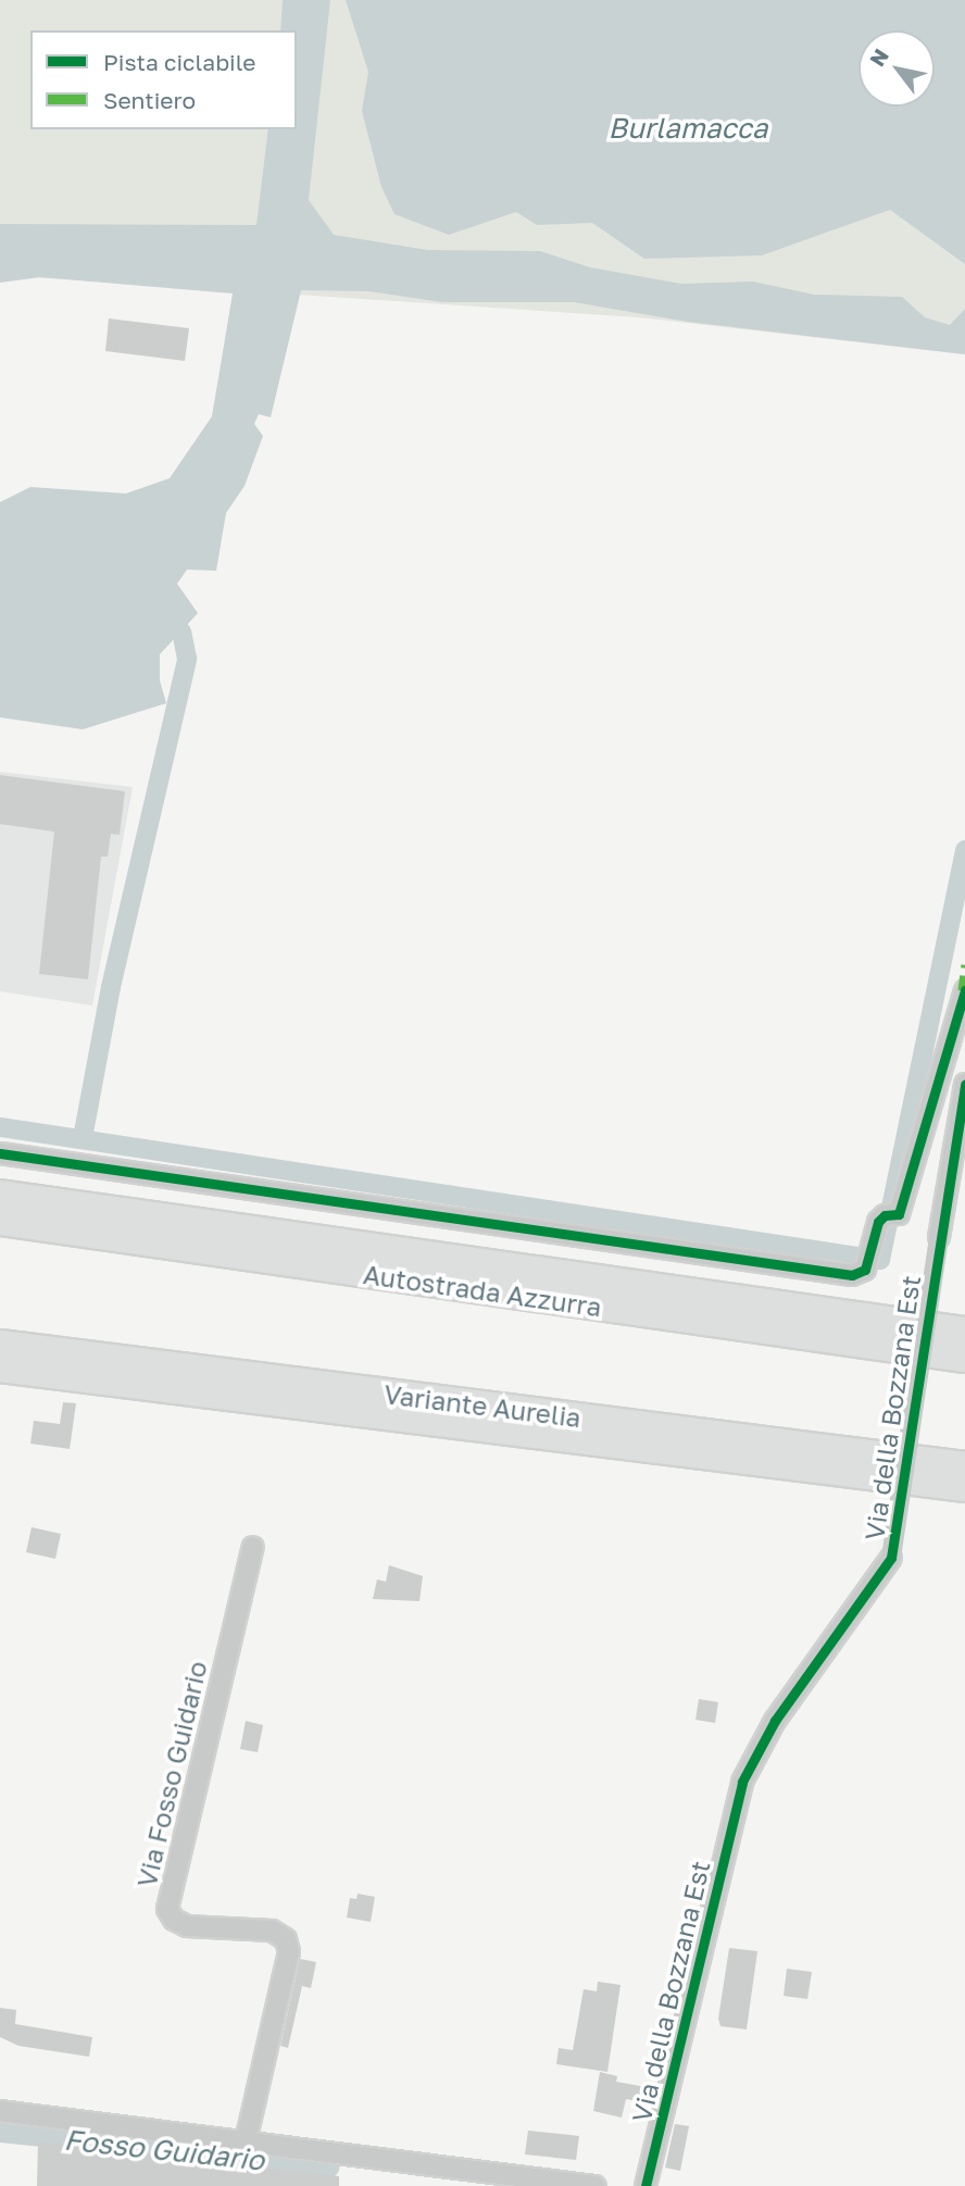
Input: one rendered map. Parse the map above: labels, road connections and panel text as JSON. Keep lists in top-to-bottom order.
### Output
{
  "streets": {
    "highway": ["Autostrada Azzurra", "Variante Aurelia"],
    "street": ["Via della Bozzana Est", "Via Fosso Guidario"]
  },
  "water": ["Burlamacca", "Fosso Guidario"],
  "legend": ["Pista ciclabile", "Sentiero"],
  "north": "top left"
}
